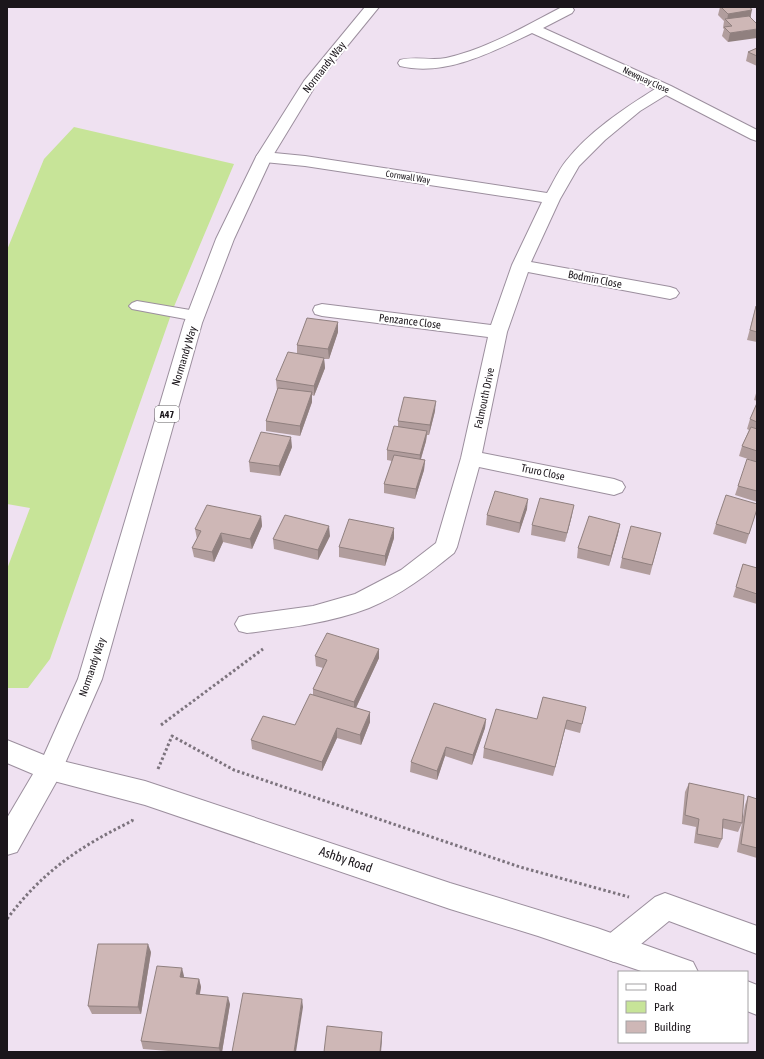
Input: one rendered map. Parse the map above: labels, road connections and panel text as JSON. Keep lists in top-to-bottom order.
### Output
{
  "streets": {
    "street": [
      "Normandy Way",
      "Newquay Close",
      "Cornwall Way",
      "Bodmin Close",
      "Penzance Close",
      "Falmouth Drive",
      "A47",
      "Truro Close",
      "Ashby Road"
    ]
  },
  "crossings": [
    ["Normandy Way", "Cornwall Way"],
    ["Normandy Way", "Ashby Road"],
    ["Newquay Close", "Falmouth Drive"],
    ["Cornwall Way", "Falmouth Drive"],
    ["Bodmin Close", "Falmouth Drive"],
    ["Penzance Close", "Falmouth Drive"],
    ["Falmouth Drive", "Truro Close"]
  ],
  "legend": ["Road", "Park", "Building"]
}
